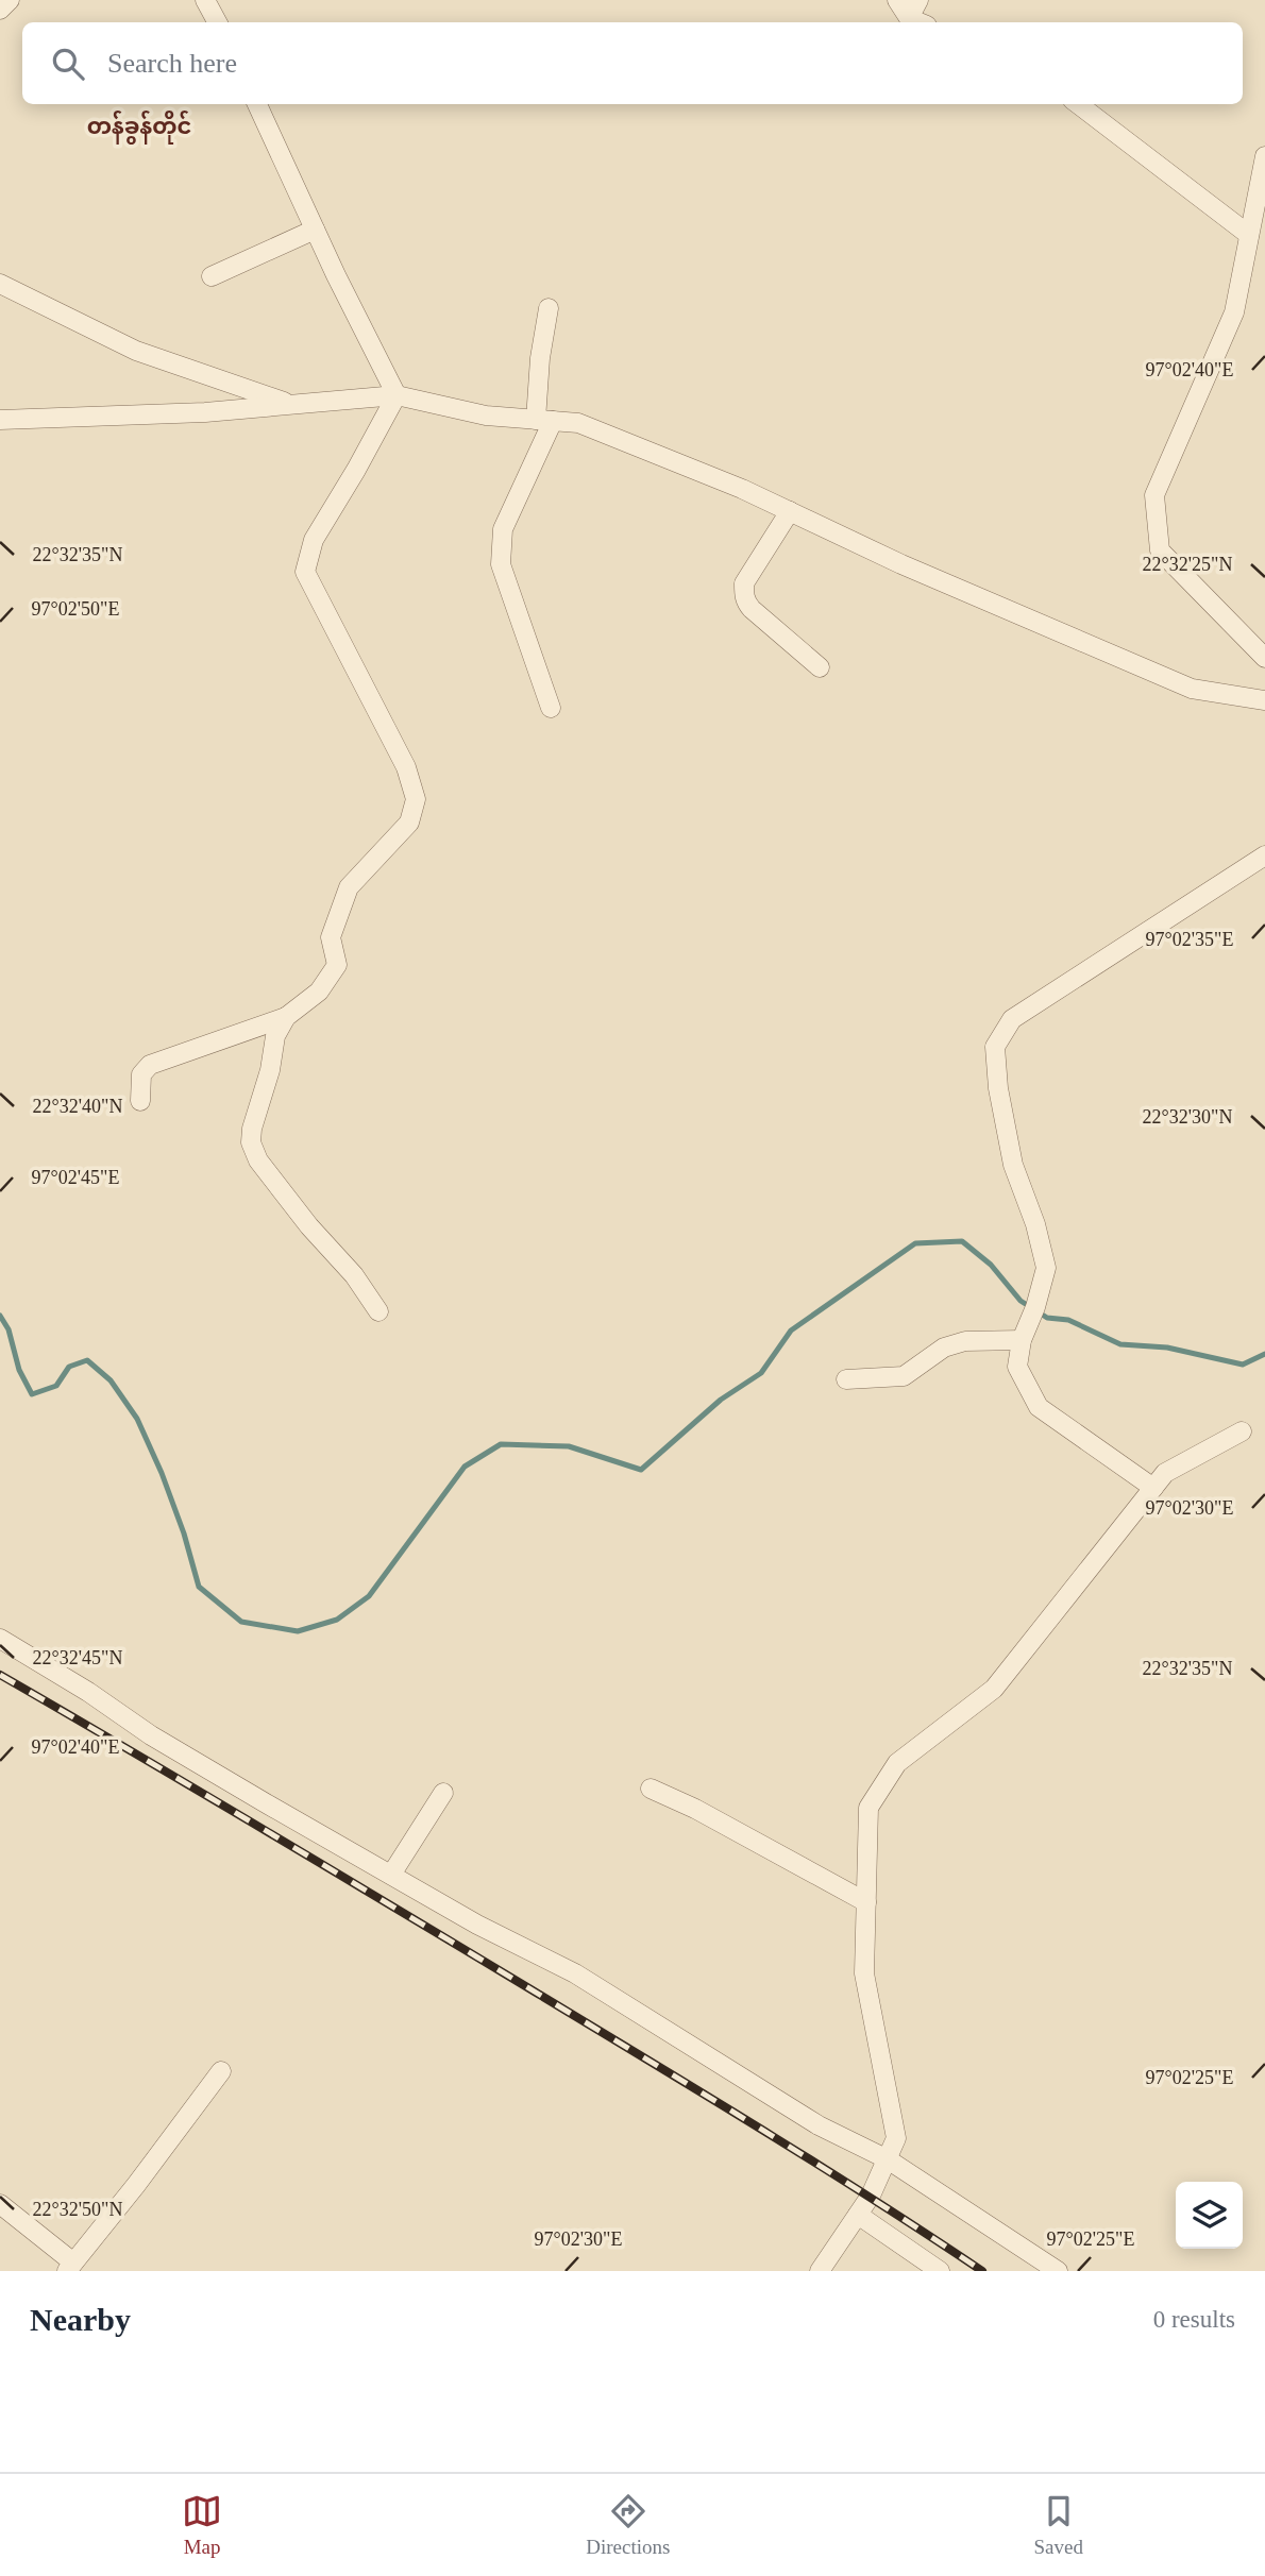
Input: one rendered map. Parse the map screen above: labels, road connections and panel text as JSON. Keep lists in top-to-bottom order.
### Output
{
  "districts": ["တန်ခွန်တိုင်"],
  "page": {
    "search": "Search here",
    "heading": ["Nearby", "0 results"],
    "nav": ["Map", "Directions", "Saved"]
  },
  "coordinates": [
    "97°02'40\"E",
    "22°32'35\"N",
    "22°32'25\"N",
    "97°02'50\"E",
    "97°02'35\"E",
    "22°32'40\"N",
    "22°32'30\"N",
    "97°02'45\"E",
    "97°02'30\"E",
    "22°32'45\"N",
    "97°02'25\"E",
    "22°32'50\"N"
  ]
}
